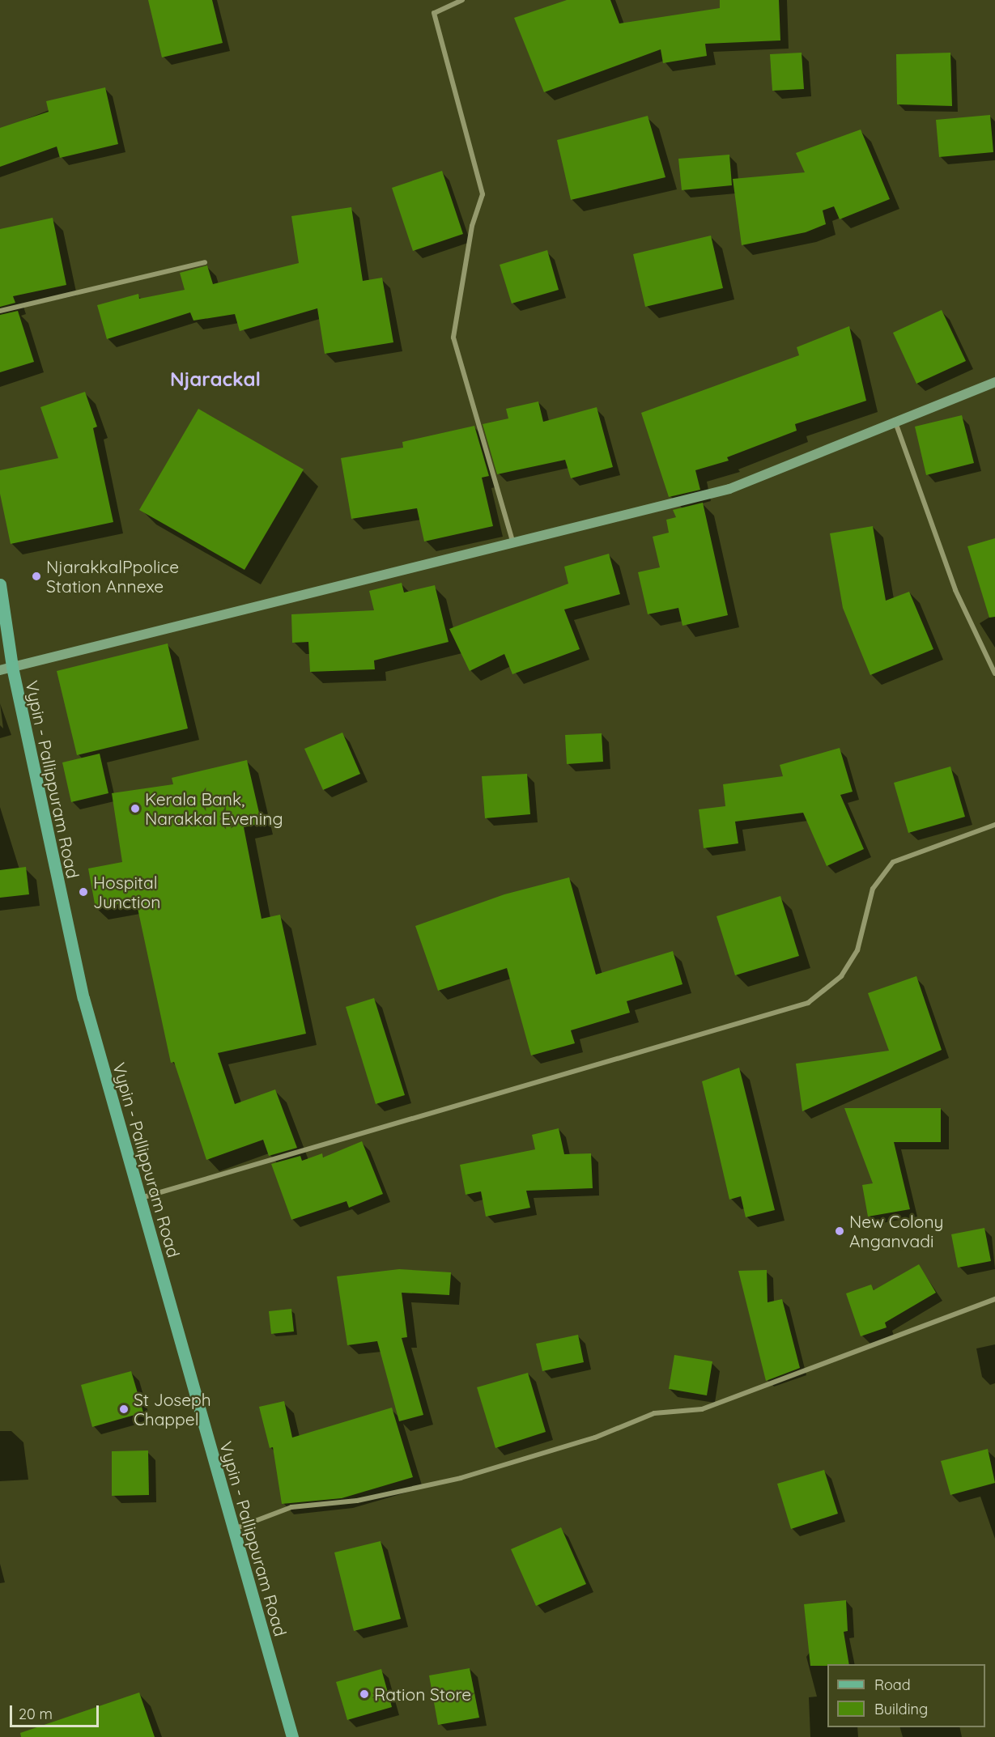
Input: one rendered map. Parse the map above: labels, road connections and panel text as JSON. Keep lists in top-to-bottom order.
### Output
{
  "streets": {
    "main road": ["Vypin - Pallippuram Road"]
  },
  "districts": ["Njarackal"],
  "places": [
    "NjarakkalPpolice Station Annexe",
    "Kerala Bank, Narakkal Evening",
    "Hospital Junction",
    "New Colony Anganvadi",
    "St Joseph Chappel",
    "Ration Store"
  ],
  "legend": ["Road", "Building"],
  "scale_bar": "20 m"
}
